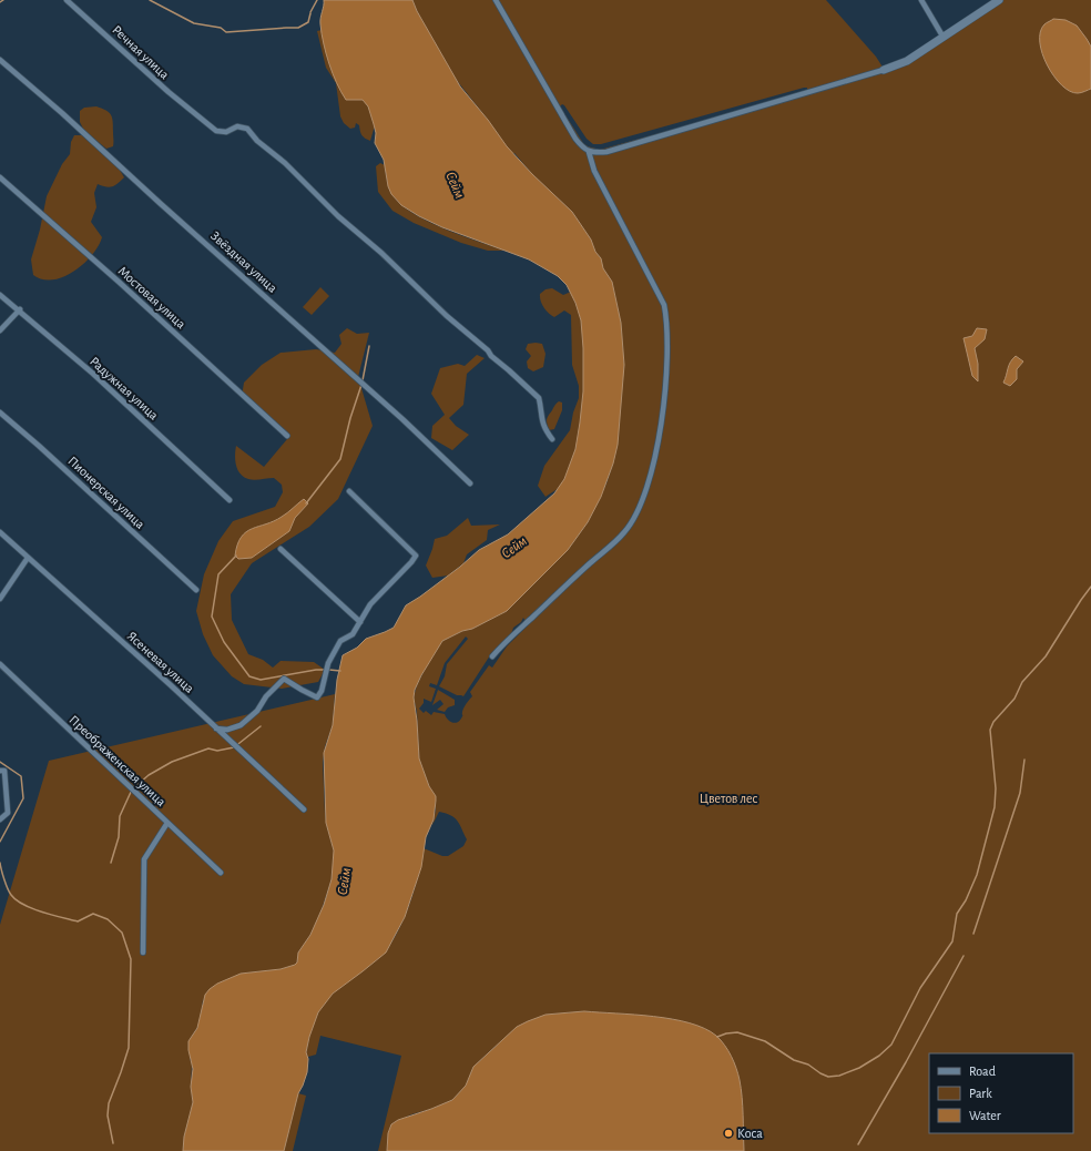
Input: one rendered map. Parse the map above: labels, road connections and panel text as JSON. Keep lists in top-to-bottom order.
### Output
{
  "streets": {
    "street": [
      "Речная улица",
      "Звёздная улица",
      "Мостовая улица",
      "Радужная улица",
      "Пионерская улица",
      "Ясеневая улица",
      "Преображенская улица"
    ]
  },
  "water": ["Сейм"],
  "parks": ["Цветов лес"],
  "places": ["Коса"],
  "legend": ["Road", "Park", "Water"]
}
